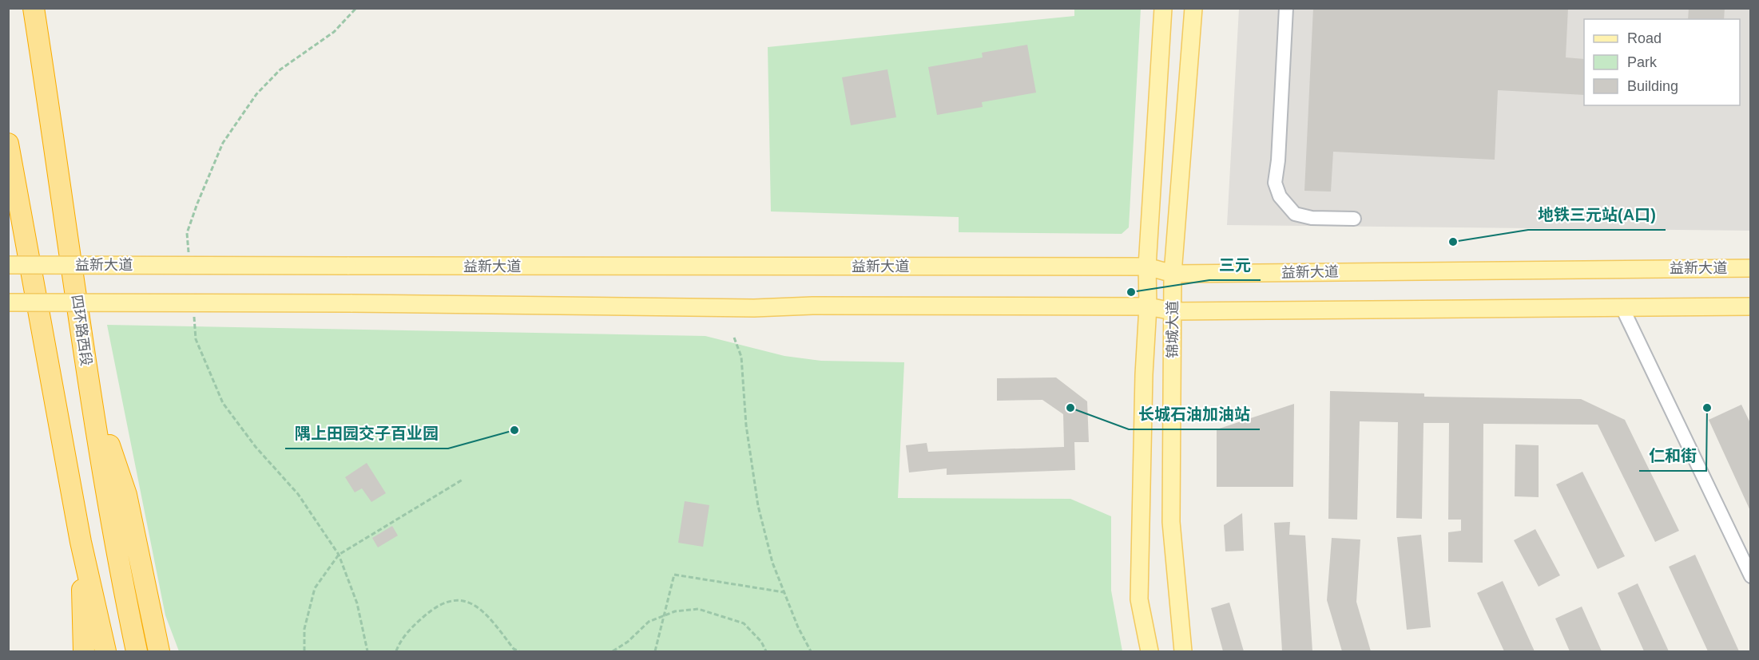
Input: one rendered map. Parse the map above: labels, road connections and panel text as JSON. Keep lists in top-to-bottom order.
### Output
{
  "streets": {
    "highway": ["四环路西段"],
    "main road": ["益新大道", "锦城大道"]
  },
  "crossings": [
    ["益新大道", "锦城大道"]
  ],
  "places": [
    "地铁三元站(A口)",
    "三元",
    "长城石油加油站",
    "仁和街",
    "隅上田园交子百业园"
  ],
  "legend": ["Road", "Park", "Building"]
}
